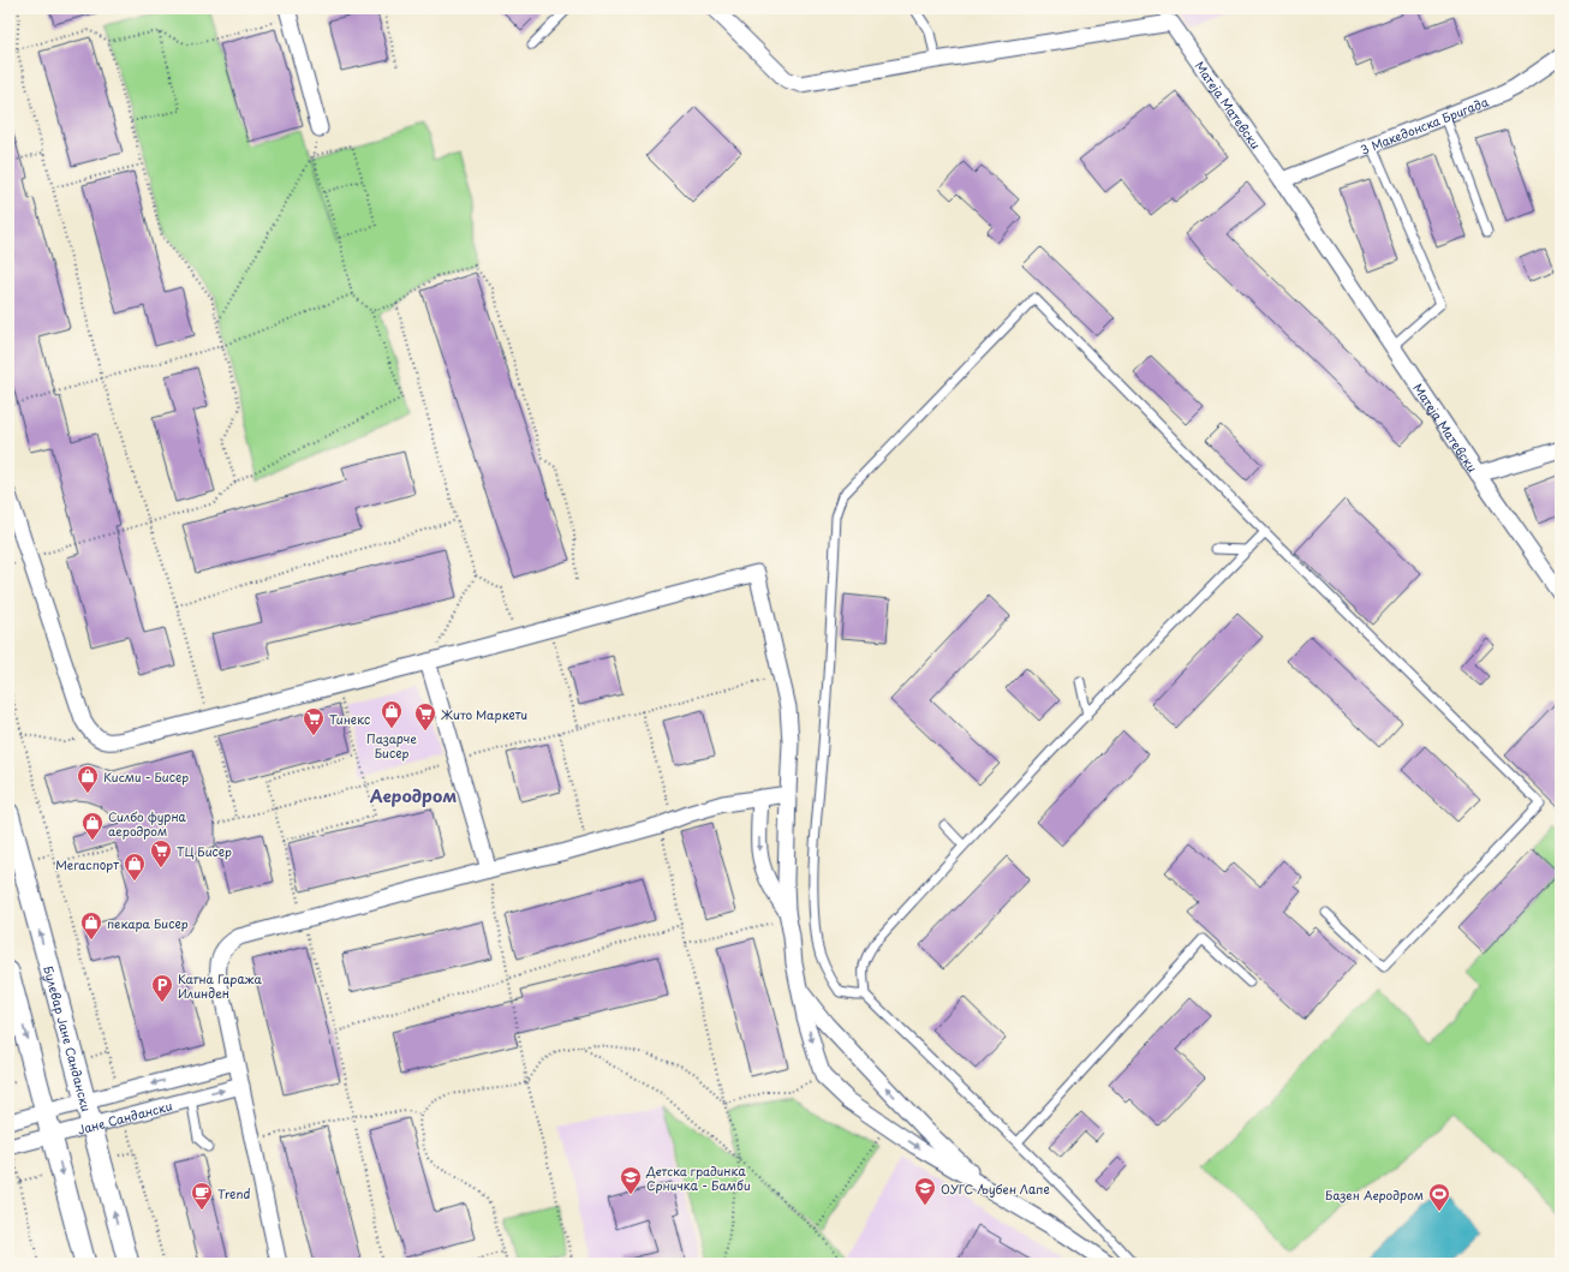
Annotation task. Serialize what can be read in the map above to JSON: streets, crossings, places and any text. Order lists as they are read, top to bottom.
{
  "streets": {
    "street": [
      "Матеја Матевски",
      "3 Македонска Бригада",
      "Булевар Јане Сандански",
      "Јане Сандански"
    ]
  },
  "crossings": [
    ["Матеја Матевски", "3 Македонска Бригада"],
    ["Булевар Јане Сандански", "Јане Сандански"]
  ],
  "districts": ["Аеродром"],
  "places": {
    "shop": [
      "Пазарче Бисер",
      "Кисми - Бисер",
      "Силбо фурна аеродром",
      "Мегаспорт",
      "пекара Бисер"
    ],
    "supermarket": ["Жито Маркети", "Тинекс", "ТЦ Бисер"],
    "parking": ["Катна Гаража Илинден"],
    "school or university": ["Детска градинка Срничка - Бамби", "ОУГС Љубен Лапе"],
    "cafe": ["Trend"],
    "sports": ["Базен Аеродром"]
  }
}
